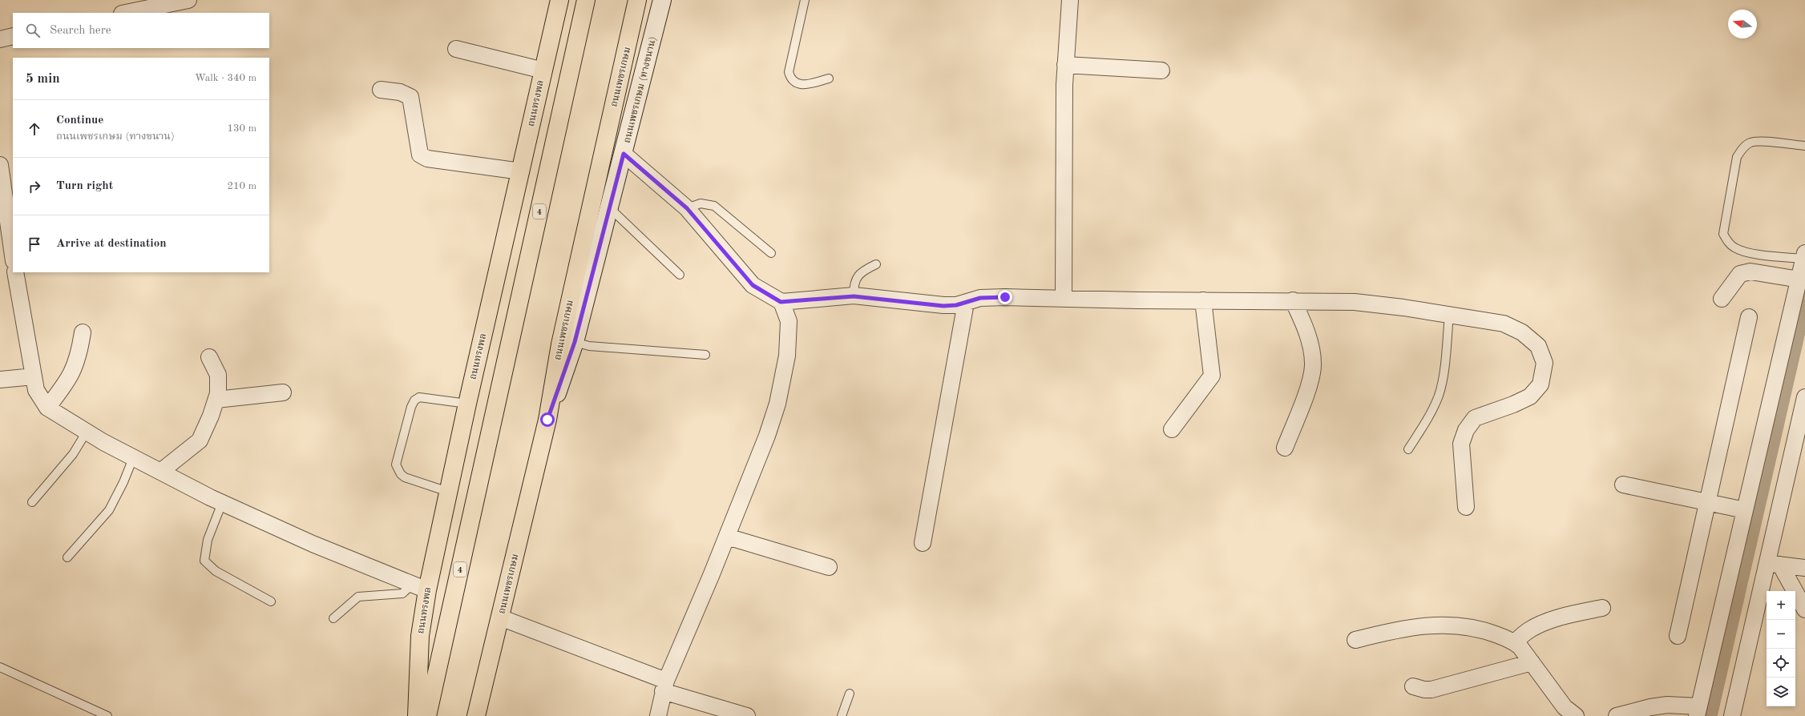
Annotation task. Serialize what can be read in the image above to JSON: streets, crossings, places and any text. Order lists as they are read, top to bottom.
{
  "streets": {
    "highway": ["ถนนเพชรเกษม", "ถนนทรงพล", "4"],
    "main road": ["ถนนเพชรเกษม (ทางขนาน)"]
  },
  "crossings": [
    ["ถนนเพชรเกษม", "ถนนเพชรเกษม (ทางขนาน)"]
  ],
  "north": "left",
  "page": {
    "search": "Search here",
    "heading": ["5 min", "Walk · 340 m"],
    "list": [
      ["Continue", "ถนนเพชรเกษม (ทางขนาน)", "130 m"],
      ["Turn right", "210 m"],
      "Arrive at destination"
    ],
    "map_buttons": ["+", "−"]
  }
}
